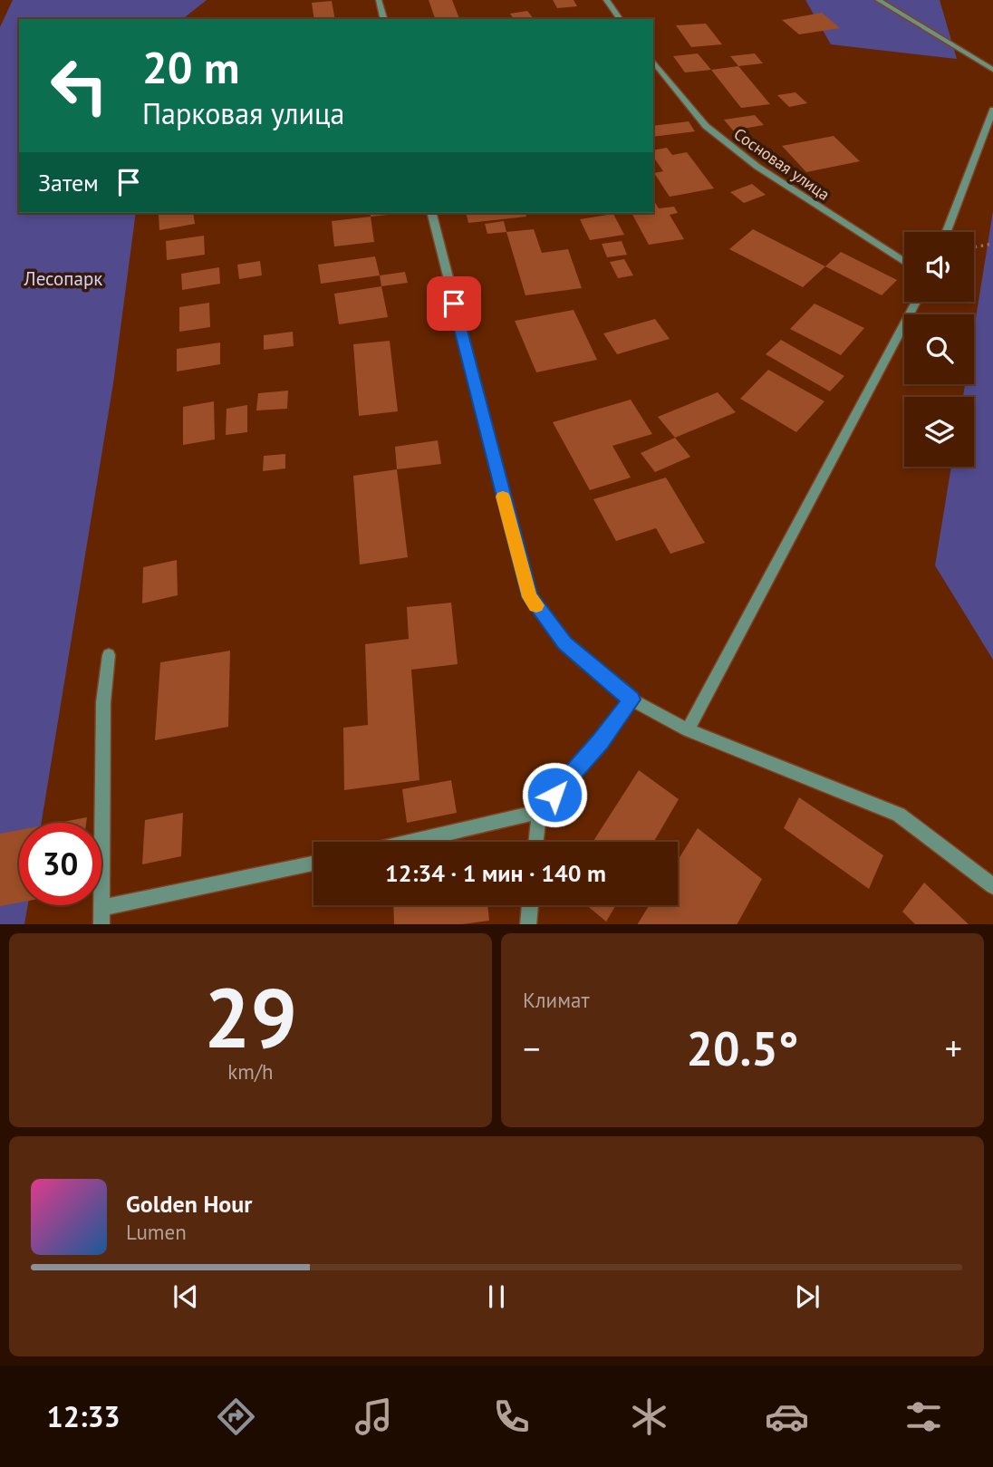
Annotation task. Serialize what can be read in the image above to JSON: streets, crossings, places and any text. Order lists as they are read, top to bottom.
{
  "streets": {
    "street": ["Сосновая улица"]
  },
  "parks": ["Лесопарк"],
  "page": {
    "turn": ["20 m", "Парковая улица"],
    "then": "Затем",
    "limit": "30",
    "trip": "12:34 · 1 мин · 140 m",
    "tile": [
      ["29", "km/h"],
      "Климат"
    ],
    "heat": ["−", "20.5°", "+"],
    "song": ["Golden Hour", "Lumen"],
    "tabs": "12:33"
  }
}
